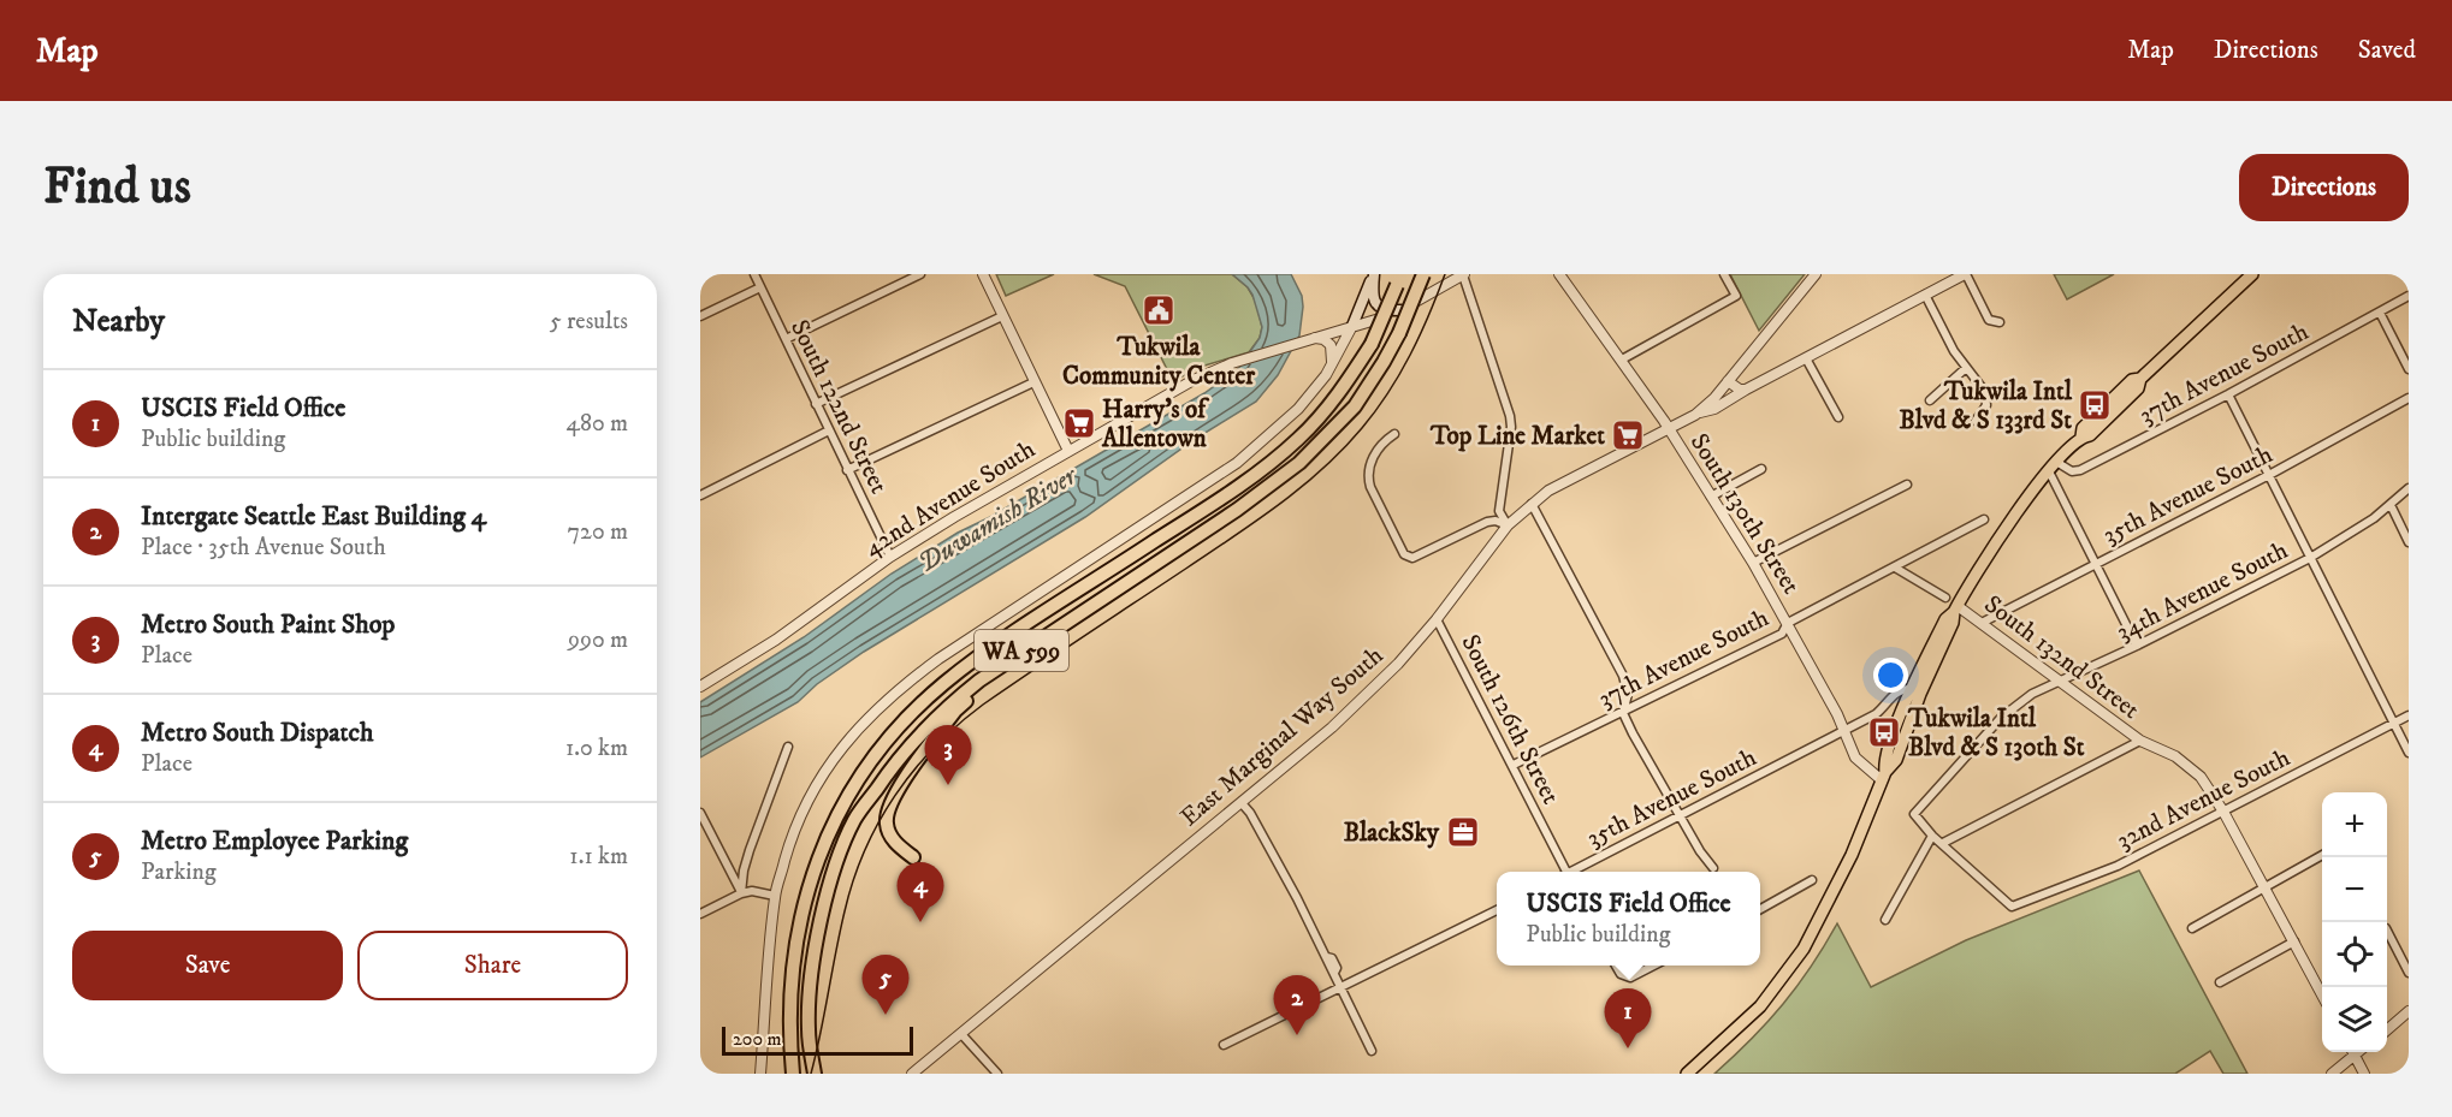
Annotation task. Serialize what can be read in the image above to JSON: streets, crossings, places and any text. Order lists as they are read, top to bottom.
{
  "streets": {
    "highway": ["WA 599"],
    "street": [
      "37th Avenue South",
      "South 122nd Street",
      "35th Avenue South",
      "42nd Avenue South",
      "South 130th Street",
      "34th Avenue South",
      "South 132nd Street",
      "South 126th Street",
      "East Marginal Way South",
      "32nd Avenue South"
    ]
  },
  "crossings": [
    ["37th Avenue South", "South 130th Street"],
    ["37th Avenue South", "South 132nd Street"],
    ["37th Avenue South", "South 126th Street"],
    ["South 122nd Street", "42nd Avenue South"],
    ["35th Avenue South", "South 130th Street"],
    ["35th Avenue South", "South 132nd Street"],
    ["South 130th Street", "East Marginal Way South"],
    ["34th Avenue South", "South 132nd Street"],
    ["South 132nd Street", "32nd Avenue South"],
    ["South 126th Street", "East Marginal Way South"]
  ],
  "water": ["Duwamish River"],
  "places": {
    "public building": ["Tukwila Community Center"],
    "bus stop": ["Tukwila Intl Blvd & S 133rd St", "Tukwila Intl Blvd & S 130th St"],
    "supermarket": ["Harry's of Allentown", "Top Line Market"],
    "office": ["BlackSky"]
  },
  "scale_bar": "200 m",
  "page": {
    "header": "Map",
    "nav": ["Map", "Directions", "Saved"],
    "buttons": [
      "Directions",
      ["Save", "Share"]
    ],
    "title": "Find us",
    "heading": ["Nearby", "5 results"],
    "list": [
      {
        "mark": "1",
        "name": "USCIS Field Office",
        "note": "Public building",
        "value": "480 m"
      },
      {
        "mark": "2",
        "name": "Intergate Seattle East Building 4",
        "note": "Place · 35th Avenue South",
        "value": "720 m"
      },
      {
        "mark": "3",
        "name": "Metro South Paint Shop",
        "note": "Place",
        "value": "990 m"
      },
      {
        "mark": "4",
        "name": "Metro South Dispatch",
        "note": "Place",
        "value": "1.0 km"
      },
      {
        "mark": "5",
        "name": "Metro Employee Parking",
        "note": "Parking",
        "value": "1.1 km"
      }
    ],
    "pins": [
      "3",
      "4",
      "5",
      "2",
      "1"
    ],
    "map_buttons": ["+", "−"],
    "popup": ["USCIS Field Office", "Public building"],
    "scale": "200 m"
  }
}
